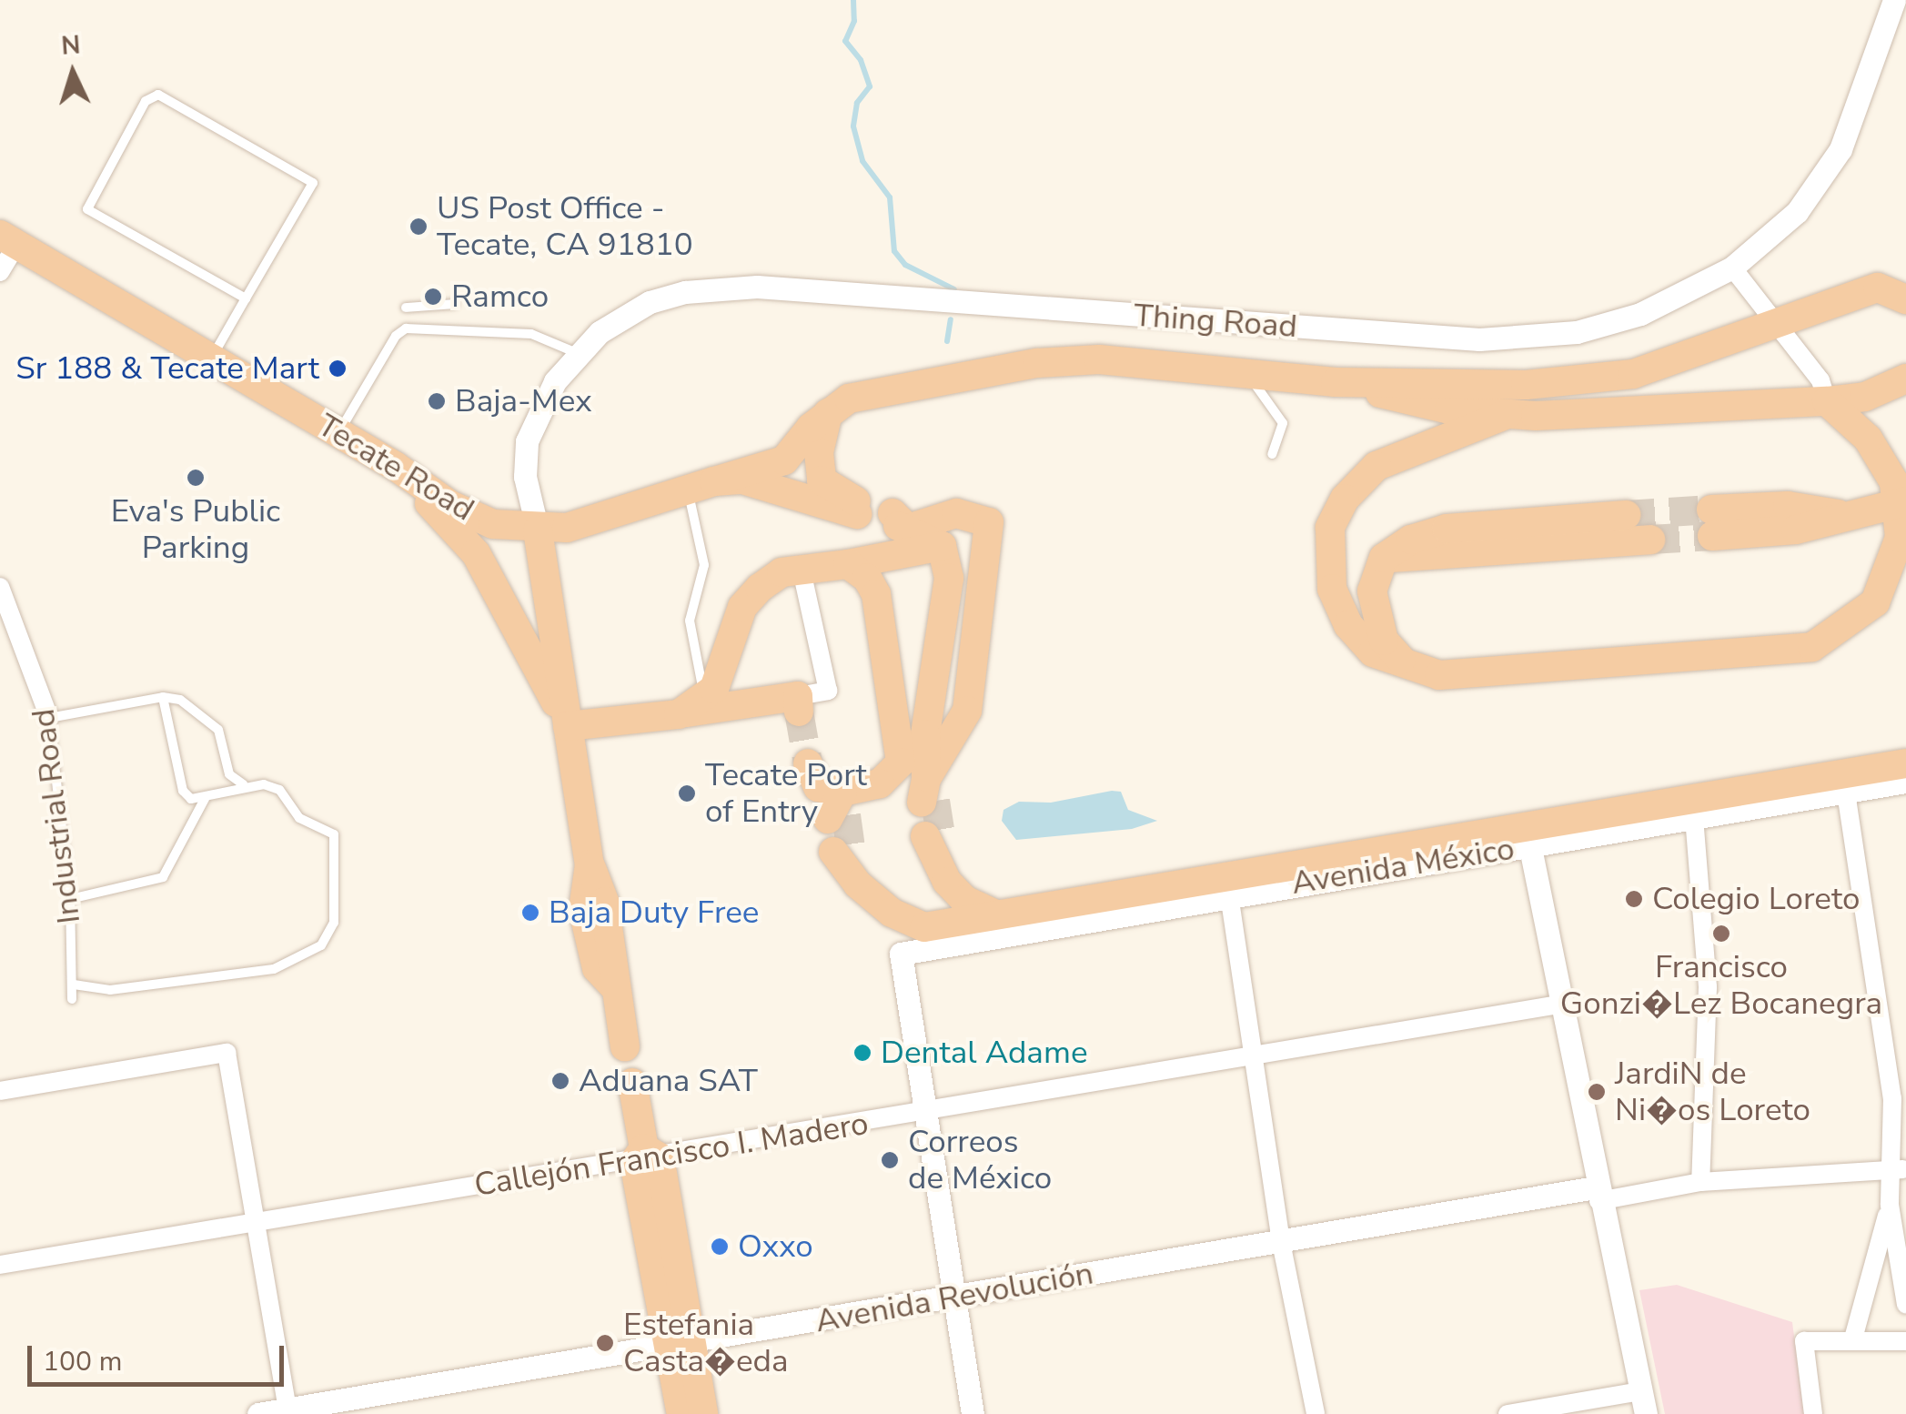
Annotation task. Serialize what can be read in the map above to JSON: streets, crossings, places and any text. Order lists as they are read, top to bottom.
{
  "streets": {
    "highway": ["Tecate Road"],
    "street": [
      "Thing Road",
      "Industrial Road",
      "Avenida México",
      "Callejón Francisco I. Madero",
      "Avenida Revolución"
    ]
  },
  "crossings": [
    ["Thing Road", "Tecate Road"],
    ["Avenida México", "Callejón Francisco I. Madero"]
  ],
  "places": [
    "US Post Office - Tecate, CA 91810",
    "Ramco",
    "Sr 188 & Tecate Mart",
    "Baja-Mex",
    "Eva's Public Parking",
    "Tecate Port of Entry",
    "Colegio Loreto",
    "Baja Duty Free",
    "Francisco Gonzi�Lez Bocanegra",
    "Dental Adame",
    "Aduana SAT",
    "JardiN de Ni�os Loreto",
    "Correos de México",
    "Oxxo",
    "Estefania Casta�eda"
  ],
  "scale_bar": "100 m",
  "north": "top"
}
